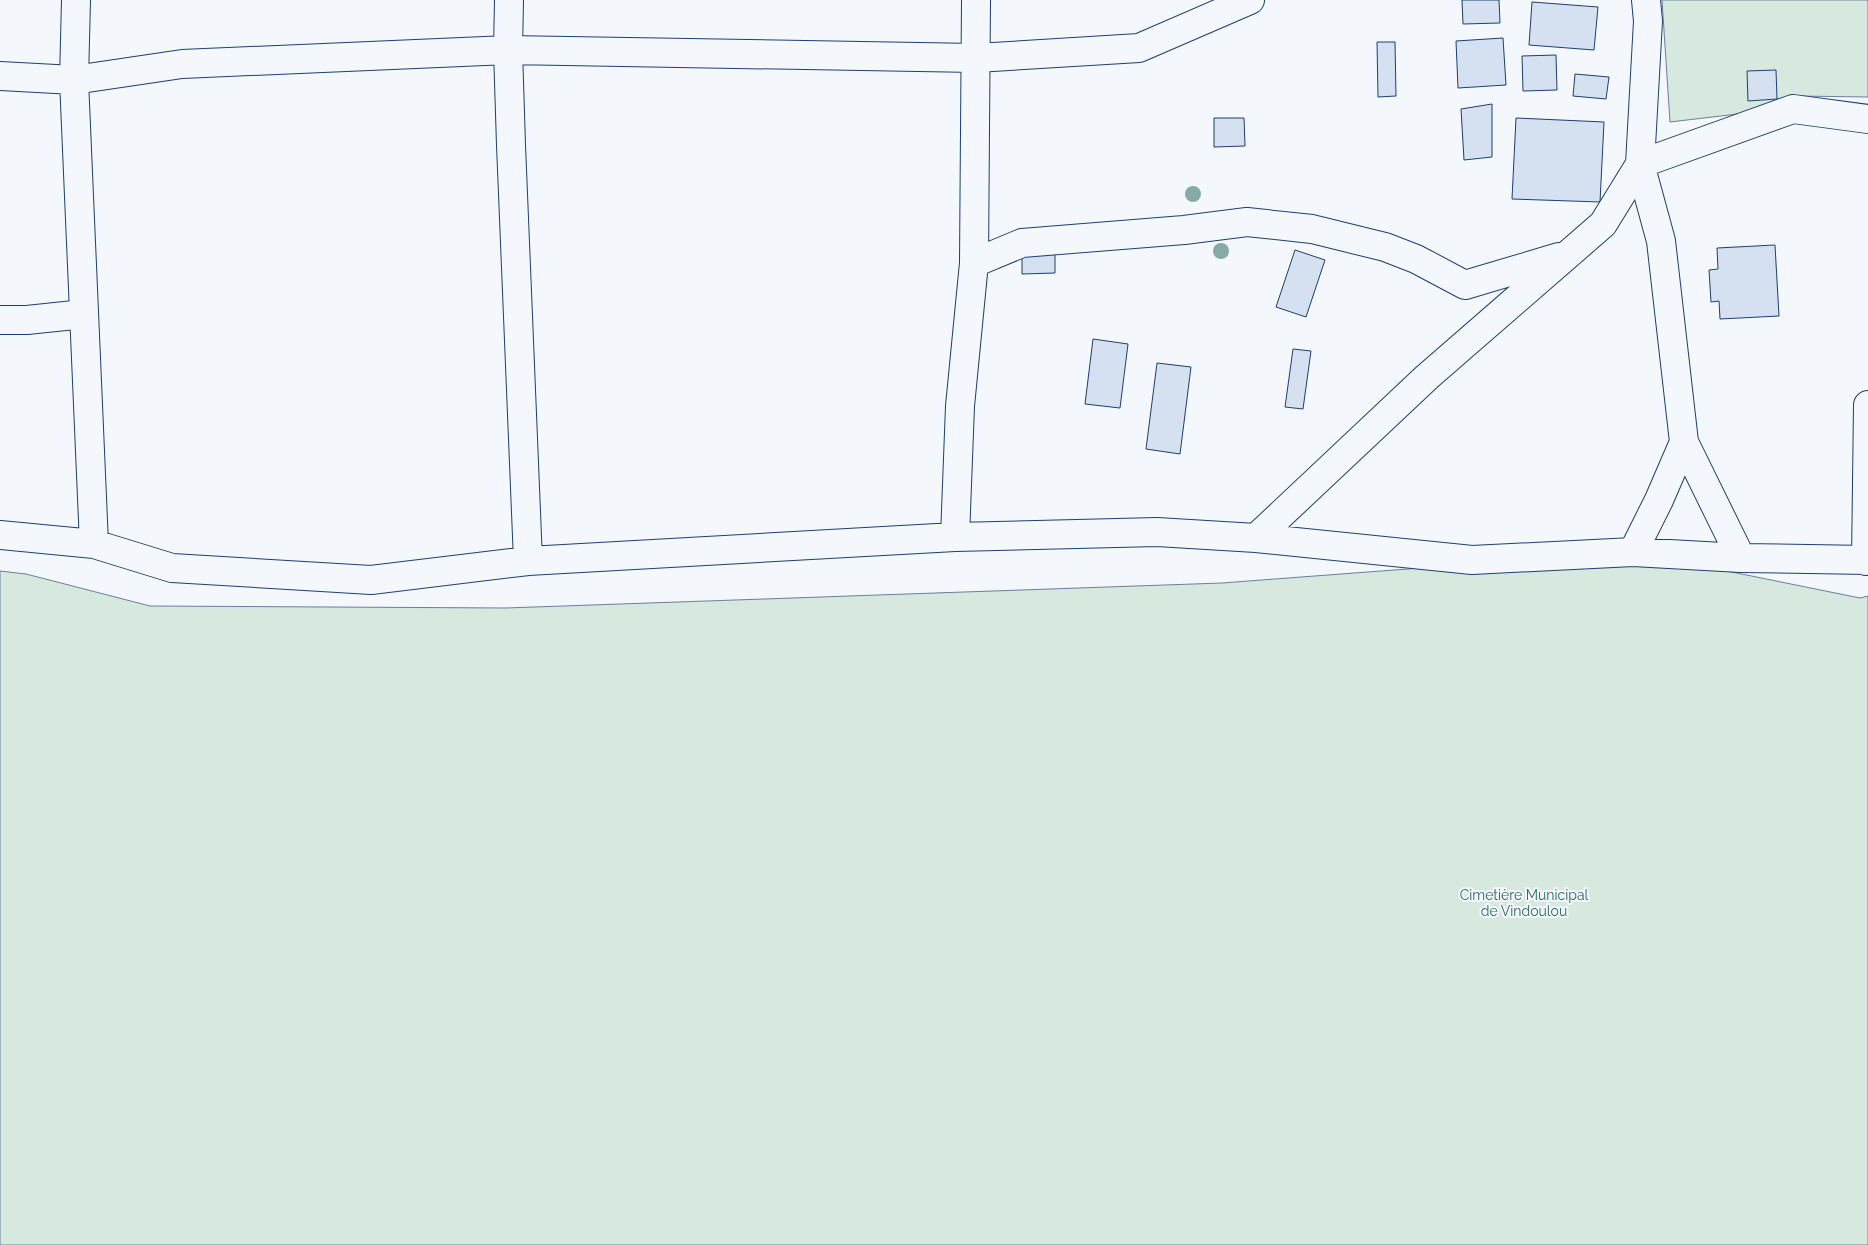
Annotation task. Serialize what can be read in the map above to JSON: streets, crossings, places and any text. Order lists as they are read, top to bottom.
{
  "parks": ["Cimetière Municipal de Vindoulou"]
}
